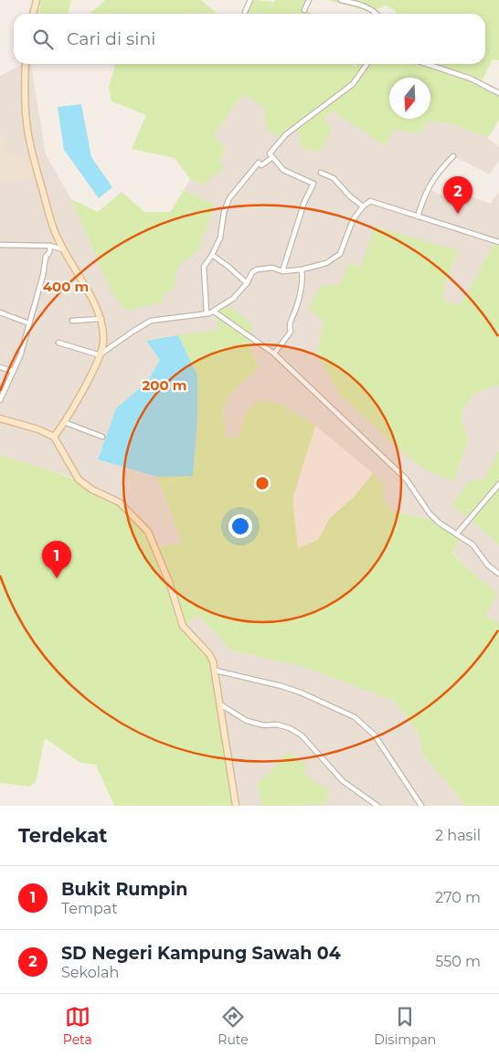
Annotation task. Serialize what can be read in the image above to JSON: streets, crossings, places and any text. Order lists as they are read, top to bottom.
{
  "north": "bottom",
  "page": {
    "search": "Cari di sini",
    "pins": ["2", "1"],
    "heading": ["Terdekat", "2 hasil"],
    "list": [
      {
        "mark": "1",
        "name": "Bukit Rumpin",
        "note": "Tempat",
        "value": "270 m"
      },
      {
        "mark": "2",
        "name": "SD Negeri Kampung Sawah 04",
        "note": "Sekolah",
        "value": "550 m"
      }
    ],
    "nav": ["Peta", "Rute", "Disimpan"]
  },
  "rings": ["400 m", "200 m"]
}
